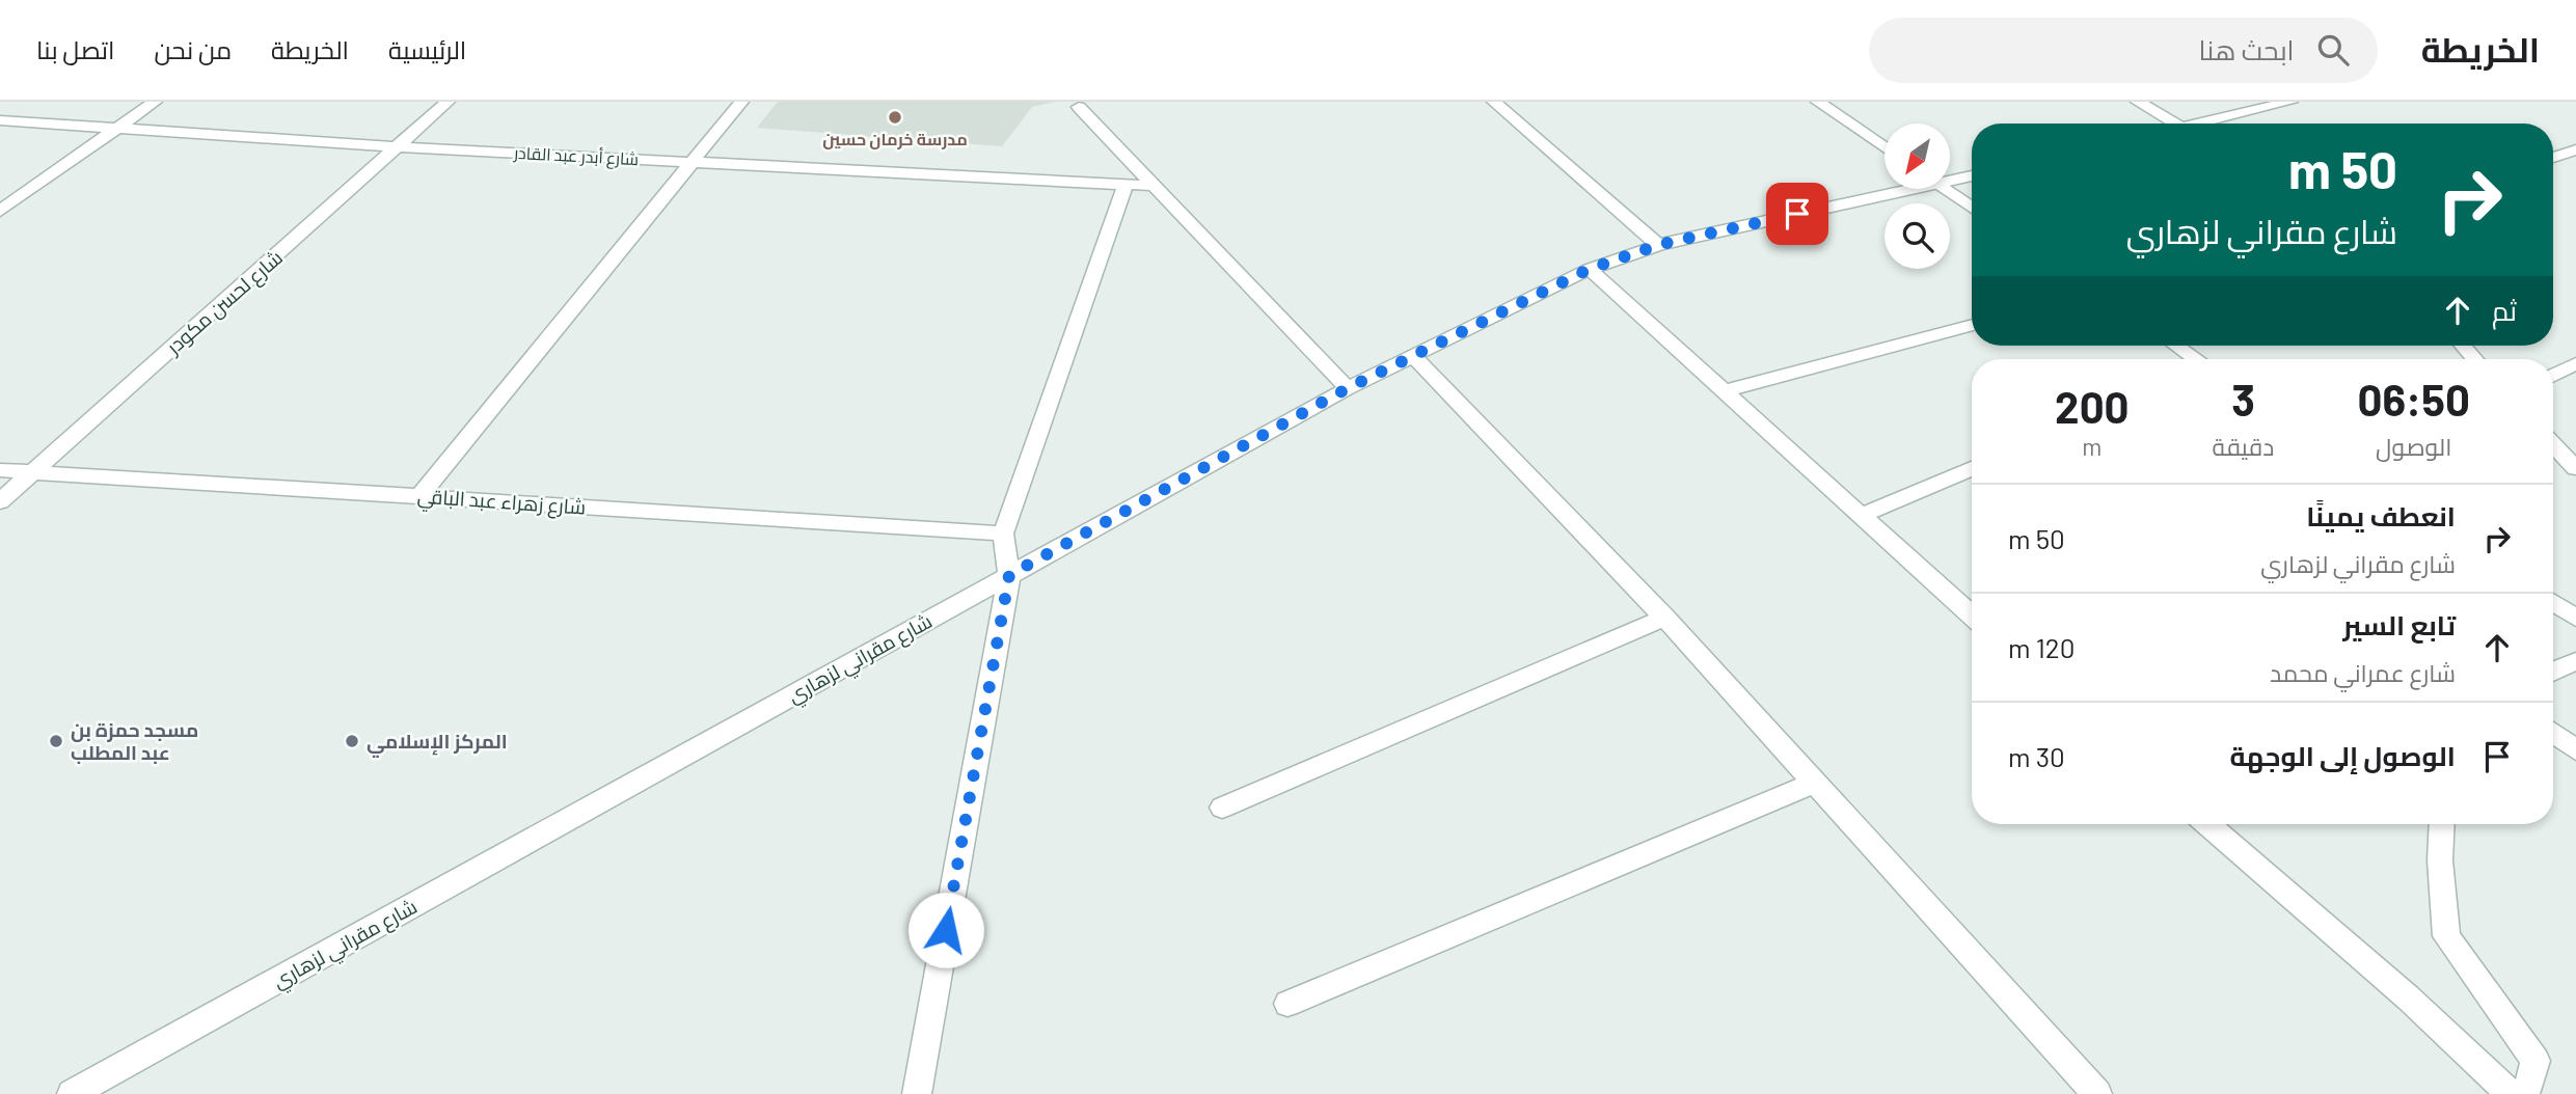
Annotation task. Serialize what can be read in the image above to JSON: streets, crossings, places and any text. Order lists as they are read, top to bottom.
{
  "streets": {
    "street": [
      "شارع أبدر عبد القادر",
      "شارع لحسن مكودر",
      "شارع زهراء عبد الباقي",
      "شارع مقراني لزهاري"
    ]
  },
  "crossings": [
    ["شارع أبدر عبد القادر", "شارع لحسن مكودر"],
    ["شارع لحسن مكودر", "شارع زهراء عبد الباقي"]
  ],
  "places": ["مدرسة خرمان حسين", "مسجد حمزة بن عبد المطلب", "المركز الإسلامي"],
  "north": "bottom left",
  "page": {
    "header": "الخريطة",
    "search": "ابحث هنا",
    "nav": [
      "الرئيسية",
      "الخريطة",
      "من نحن",
      "اتصل بنا"
    ],
    "turn": ["50 m", "شارع مقراني لزهاري"],
    "then": "ثم",
    "eta": [
      "06:50",
      "الوصول",
      "3",
      "دقيقة",
      "200",
      "m"
    ],
    "list": [
      {
        "name": "انعطف يمينًا",
        "note": "شارع مقراني لزهاري",
        "value": "50 m"
      },
      {
        "name": "تابع السير",
        "note": "شارع عمراني محمد",
        "value": "120 m"
      },
      {
        "name": "الوصول إلى الوجهة",
        "value": "30 m"
      }
    ]
  }
}
